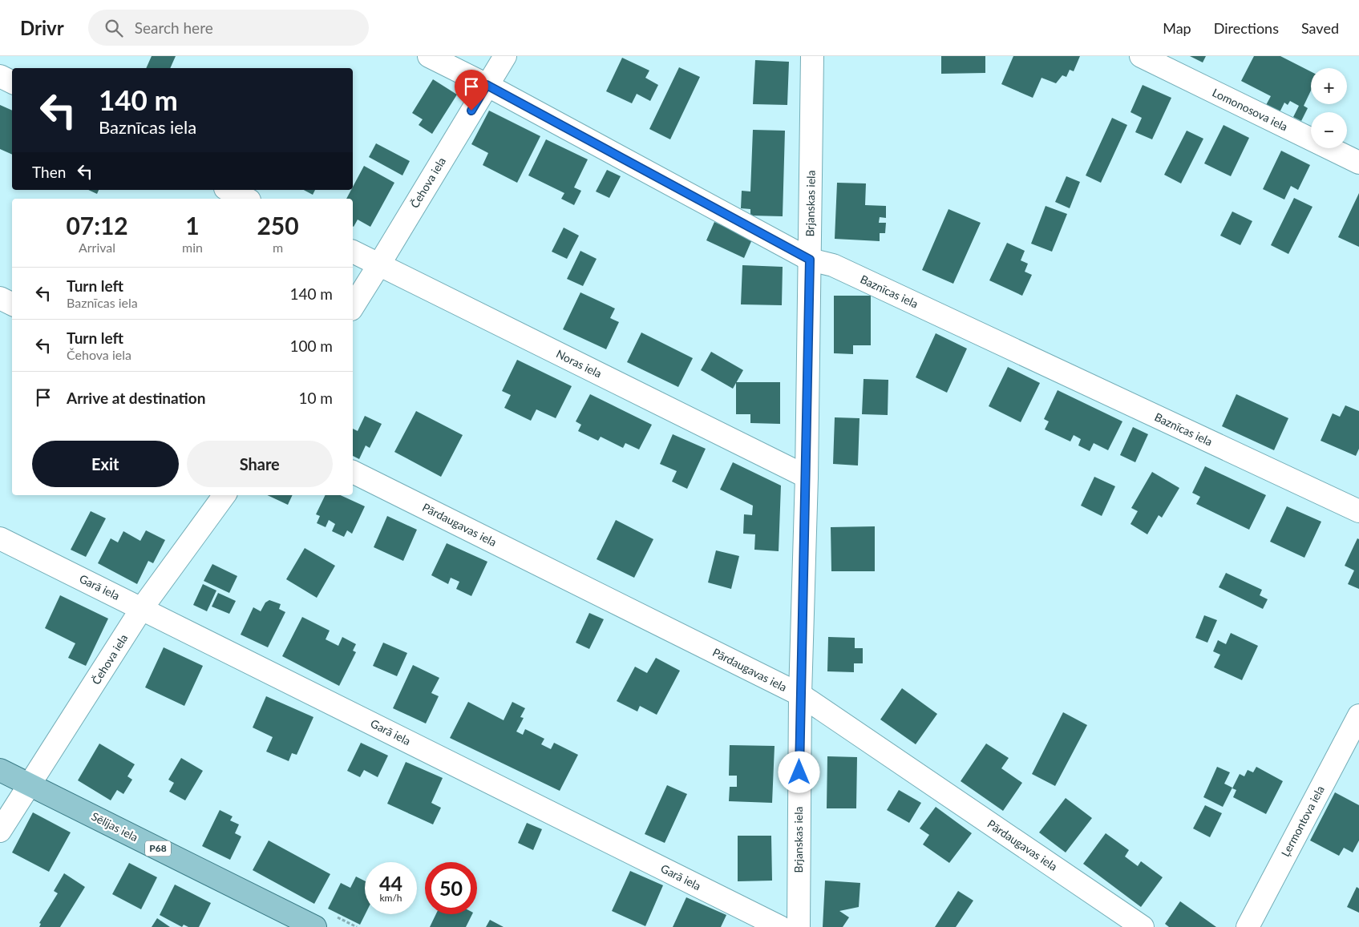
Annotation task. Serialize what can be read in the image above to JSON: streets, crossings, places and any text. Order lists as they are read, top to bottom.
{
  "streets": {
    "main road": ["Sēlijas iela", "P68"],
    "street": [
      "Lomonosova iela",
      "Čehova iela",
      "Brjanskas iela",
      "Baznīcas iela",
      "Noras iela",
      "Pārdaugavas iela",
      "Garā iela",
      "Ļermontova iela"
    ]
  },
  "crossings": [
    ["Čehova iela", "Baznīcas iela"],
    ["Čehova iela", "Noras iela"],
    ["Čehova iela", "Garā iela"],
    ["Čehova iela", "Sēlijas iela"],
    ["Brjanskas iela", "Baznīcas iela"],
    ["Brjanskas iela", "Noras iela"],
    ["Brjanskas iela", "Pārdaugavas iela"]
  ],
  "page": {
    "header": "Drivr",
    "search": "Search here",
    "nav": ["Map", "Directions", "Saved"],
    "map_buttons": ["+", "−"],
    "turn": ["140 m", "Baznīcas iela"],
    "then": "Then",
    "eta": [
      "07:12",
      "Arrival",
      "1",
      "min",
      "250",
      "m"
    ],
    "list": [
      {
        "name": "Turn left",
        "note": "Baznīcas iela",
        "value": "140 m"
      },
      {
        "name": "Turn left",
        "note": "Čehova iela",
        "value": "100 m"
      },
      {
        "name": "Arrive at destination",
        "value": "10 m"
      }
    ],
    "buttons": ["Exit", "Share"],
    "speed": "44 km/h",
    "limit": "50"
  }
}
